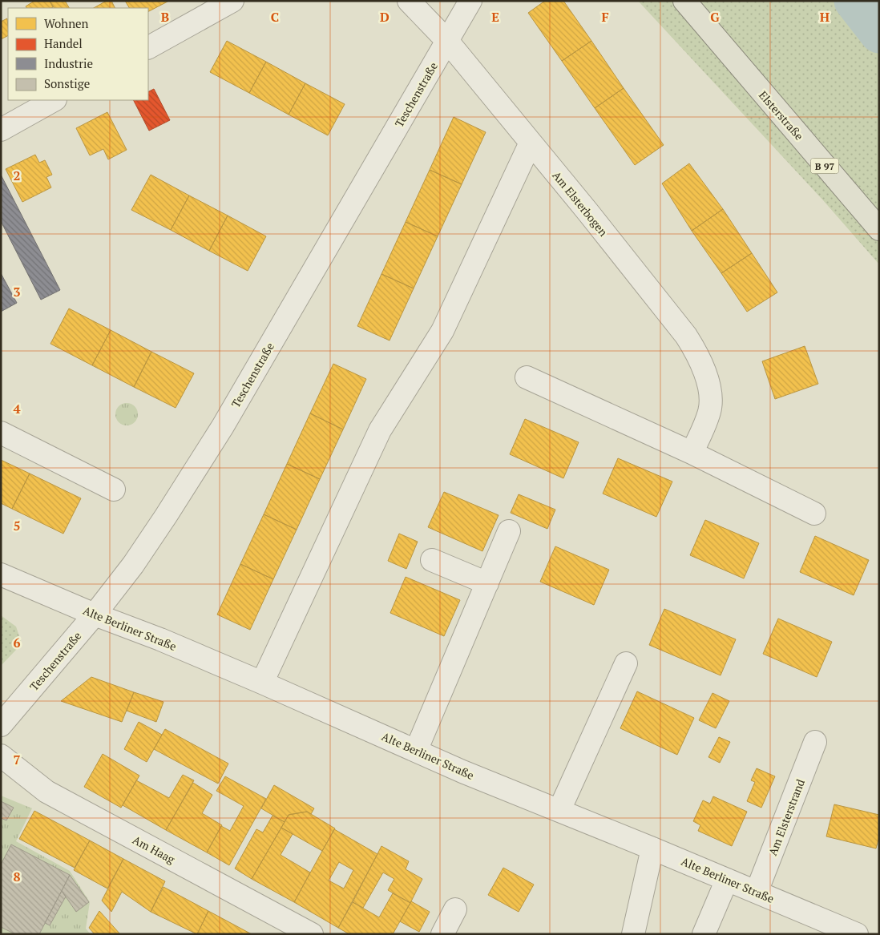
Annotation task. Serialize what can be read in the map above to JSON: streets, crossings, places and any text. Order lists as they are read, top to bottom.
{
  "streets": {
    "main road": ["Elsterstraße", "B 97"],
    "street": [
      "Teschenstraße",
      "Am Elsterbogen",
      "Alte Berliner Straße",
      "Am Elsterstrand",
      "Am Haag"
    ]
  },
  "crossings": [
    ["Teschenstraße", "Am Elsterbogen"],
    ["Teschenstraße", "Alte Berliner Straße"],
    ["Alte Berliner Straße", "Am Elsterstrand"]
  ],
  "legend": [
    "Wohnen",
    "Handel",
    "Industrie",
    "Sonstige"
  ],
  "grid": {
    "columns": [
      "B",
      "C",
      "D",
      "E",
      "F",
      "G",
      "H"
    ],
    "rows": [
      "2",
      "3",
      "4",
      "5",
      "6",
      "7",
      "8"
    ]
  }
}
